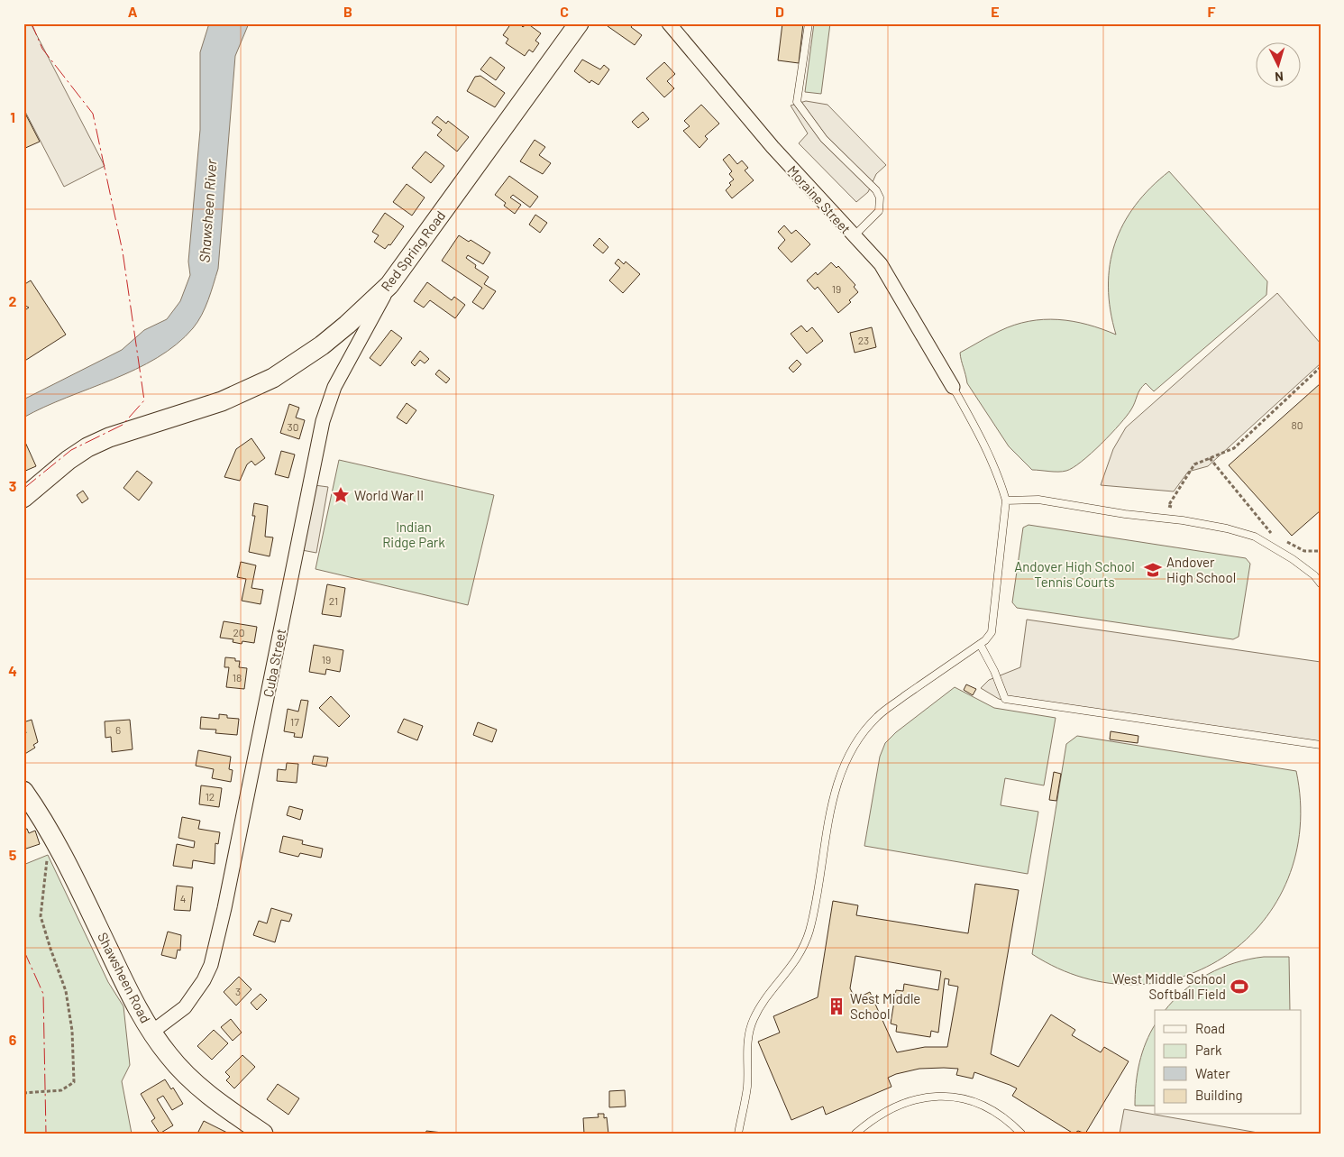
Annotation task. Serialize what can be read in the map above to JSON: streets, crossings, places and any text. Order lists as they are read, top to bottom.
{
  "streets": {
    "main road": ["Red Spring Road", "Shawsheen Road"],
    "street": ["Moraine Street", "Cuba Street"]
  },
  "crossings": [
    ["Red Spring Road", "Cuba Street"],
    ["Cuba Street", "Shawsheen Road"]
  ],
  "water": ["Shawsheen River"],
  "parks": ["Indian Ridge Park", "Andover High School Tennis Courts"],
  "places": {
    "place": ["World War II"],
    "school or university": ["Andover High School"],
    "sports": ["West Middle School Softball Field"],
    "building": ["West Middle School"]
  },
  "house_numbers": [
    "19",
    "23",
    "80",
    "30",
    "21",
    "20",
    "19",
    "18",
    "17",
    "6",
    "12",
    "4",
    "3"
  ],
  "legend": [
    "Road",
    "Park",
    "Water",
    "Building"
  ],
  "north": "bottom",
  "grid": {
    "columns": [
      "A",
      "B",
      "C",
      "D",
      "E",
      "F"
    ],
    "rows": [
      "1",
      "2",
      "3",
      "4",
      "5",
      "6"
    ]
  }
}
